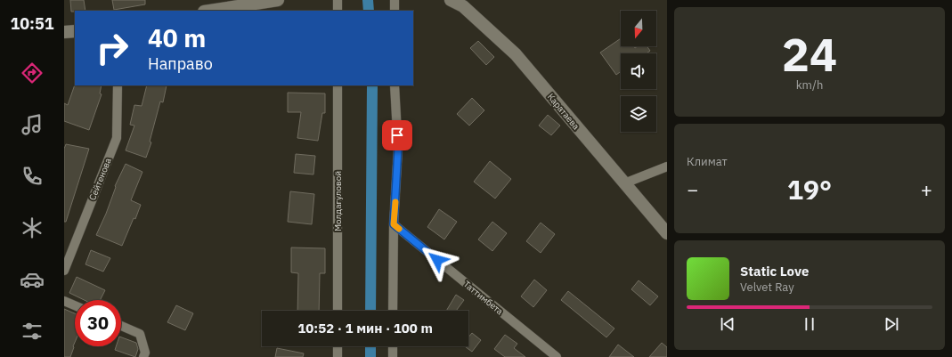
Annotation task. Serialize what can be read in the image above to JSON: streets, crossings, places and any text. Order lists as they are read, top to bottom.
{
  "streets": {
    "street": [
      "Каратаева",
      "Сейтенова",
      "Молдагуловой",
      "Таттимбета"
    ]
  },
  "north": "bottom",
  "page": {
    "tabs": "10:51",
    "tile": [
      ["24", "km/h"],
      "Климат"
    ],
    "turn": ["40 m", "Направо"],
    "heat": ["−", "19°", "+"],
    "song": ["Static Love", "Velvet Ray"],
    "limit": "30",
    "trip": "10:52 · 1 мин · 100 m"
  }
}
